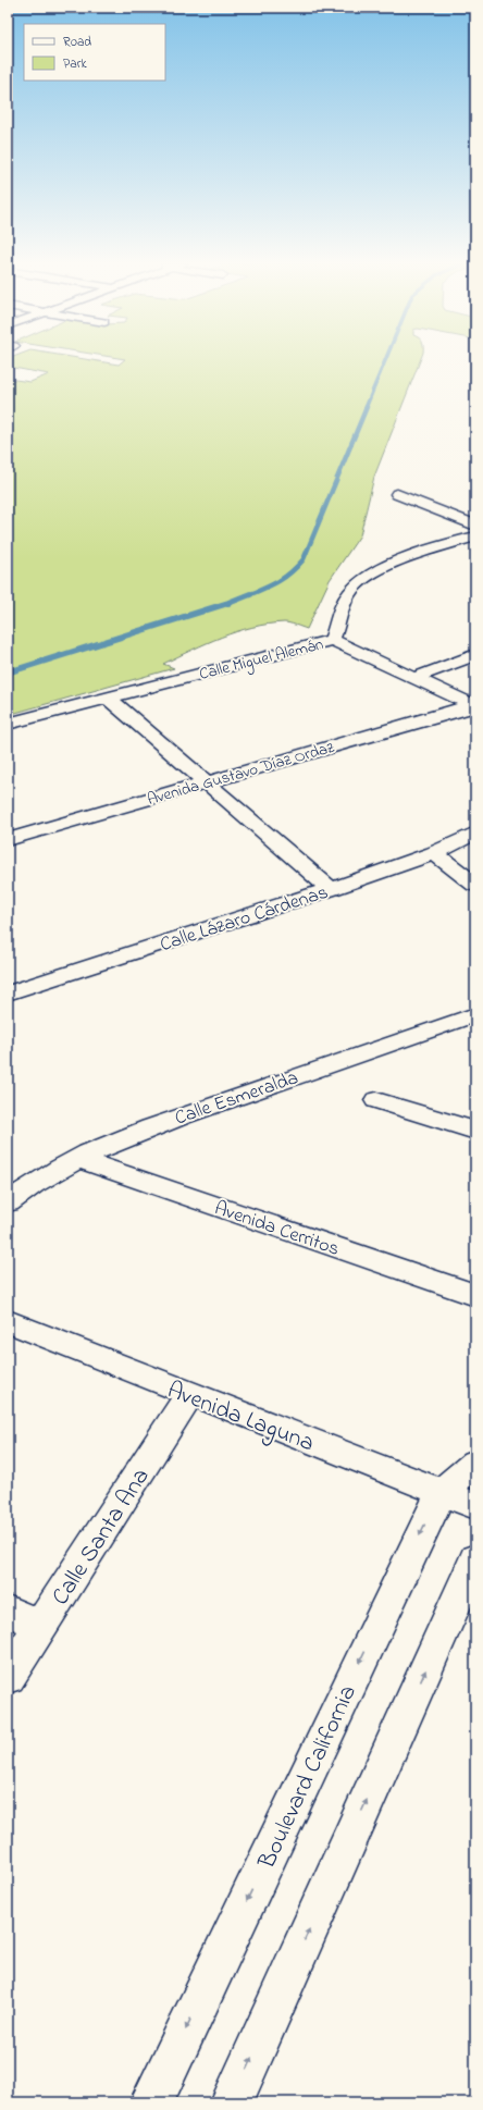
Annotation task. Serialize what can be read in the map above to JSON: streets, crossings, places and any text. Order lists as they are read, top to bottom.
{
  "streets": {
    "street": [
      "Calle Miguel Alemán",
      "Avenida Gustavo Díaz Ordaz",
      "Calle Lázaro Cárdenas",
      "Calle Esmeralda",
      "Avenida Cerritos",
      "Avenida Laguna",
      "Calle Santa Ana",
      "Boulevard California"
    ]
  },
  "crossings": [
    ["Calle Esmeralda", "Avenida Cerritos"],
    ["Avenida Laguna", "Calle Santa Ana"],
    ["Avenida Laguna", "Boulevard California"]
  ],
  "legend": ["Road", "Park"]
}
